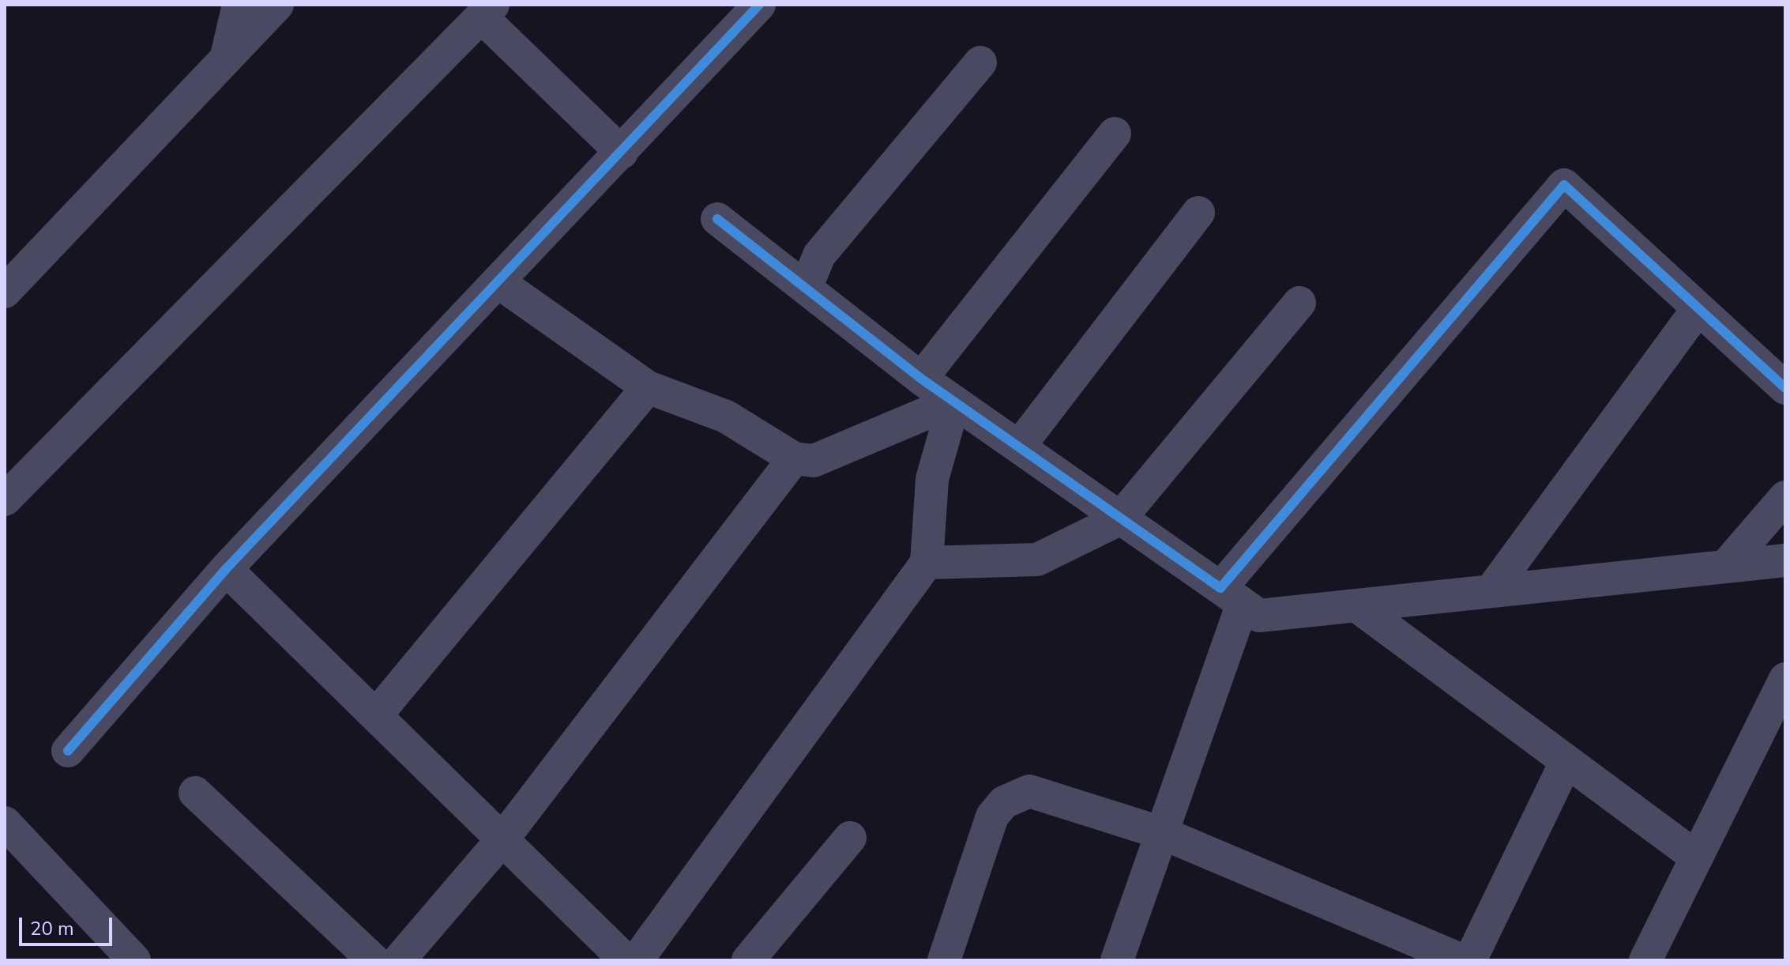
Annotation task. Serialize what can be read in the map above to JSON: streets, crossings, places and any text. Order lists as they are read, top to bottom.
{
  "scale_bar": "20 m"
}
